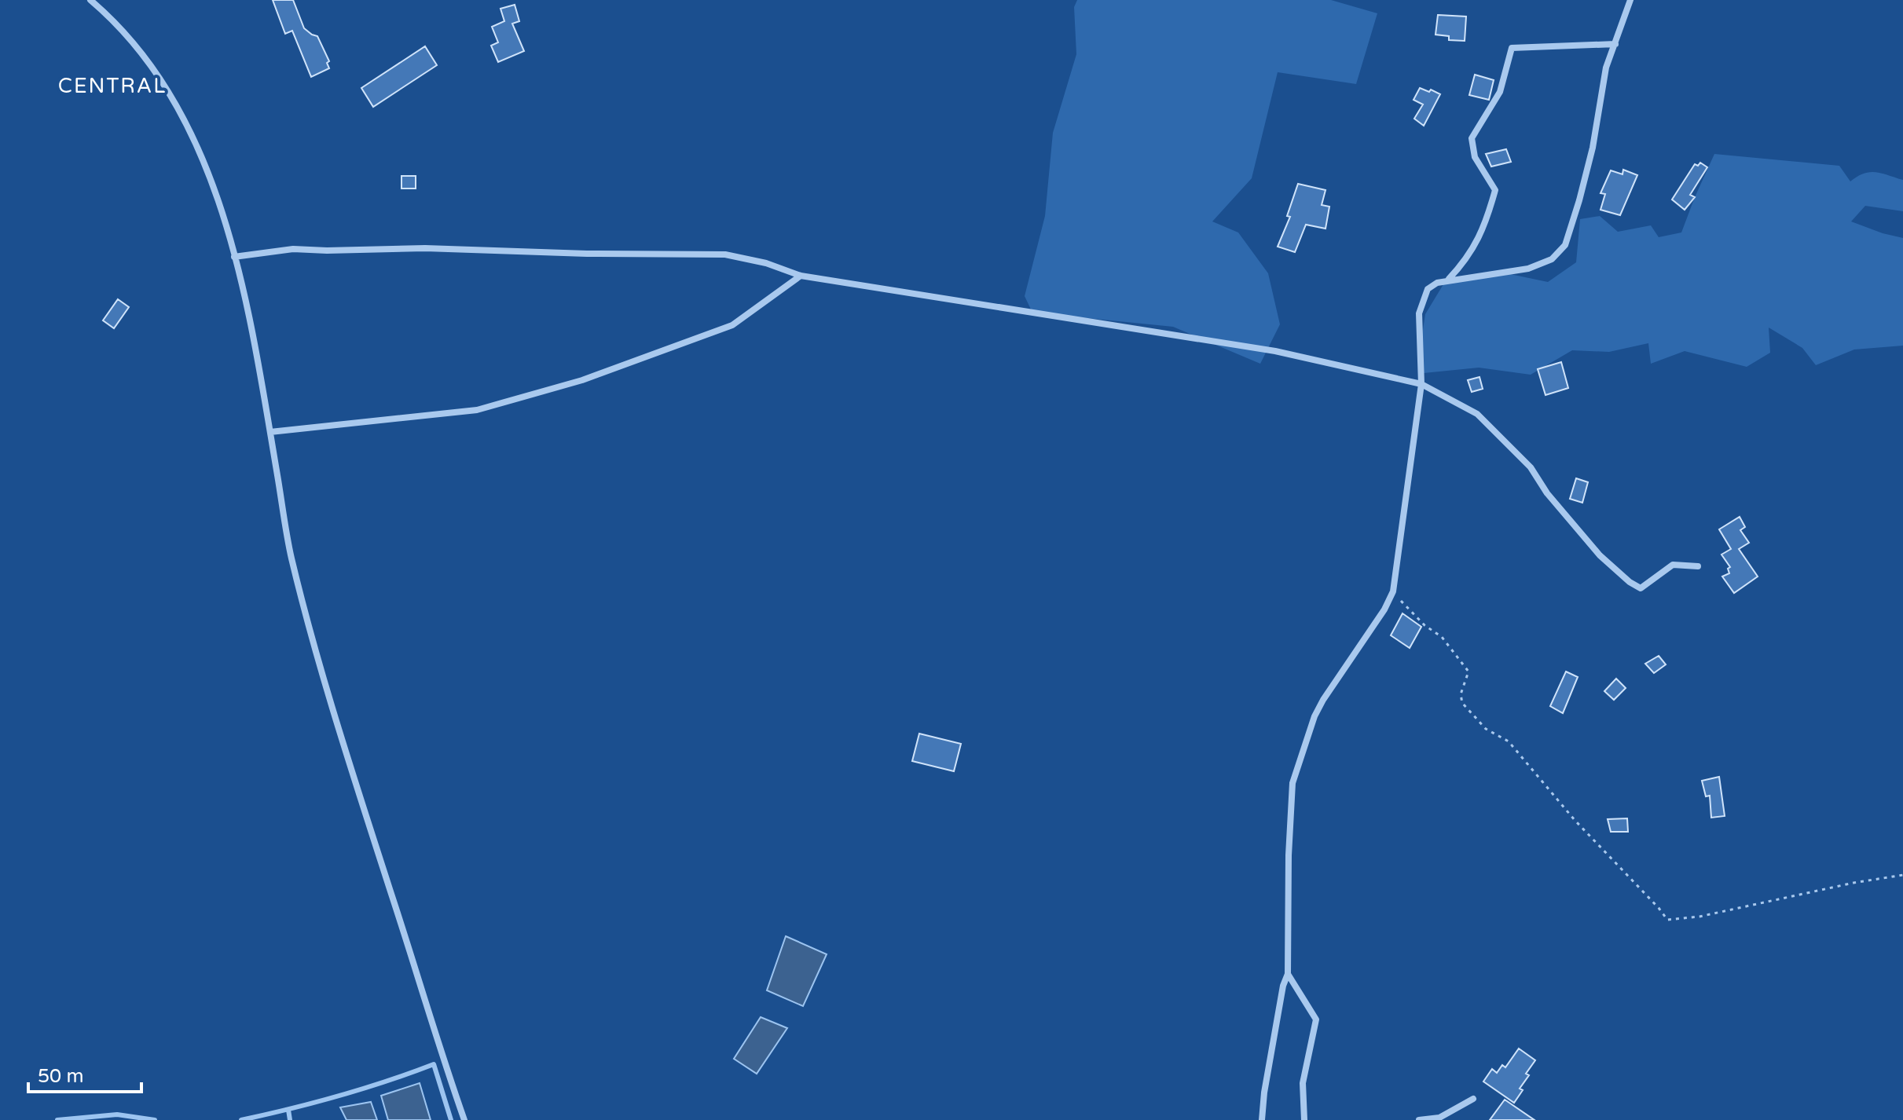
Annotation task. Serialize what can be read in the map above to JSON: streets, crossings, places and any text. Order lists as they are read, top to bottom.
{
  "districts": ["CENTRAL"],
  "scale_bar": "50 m"
}
